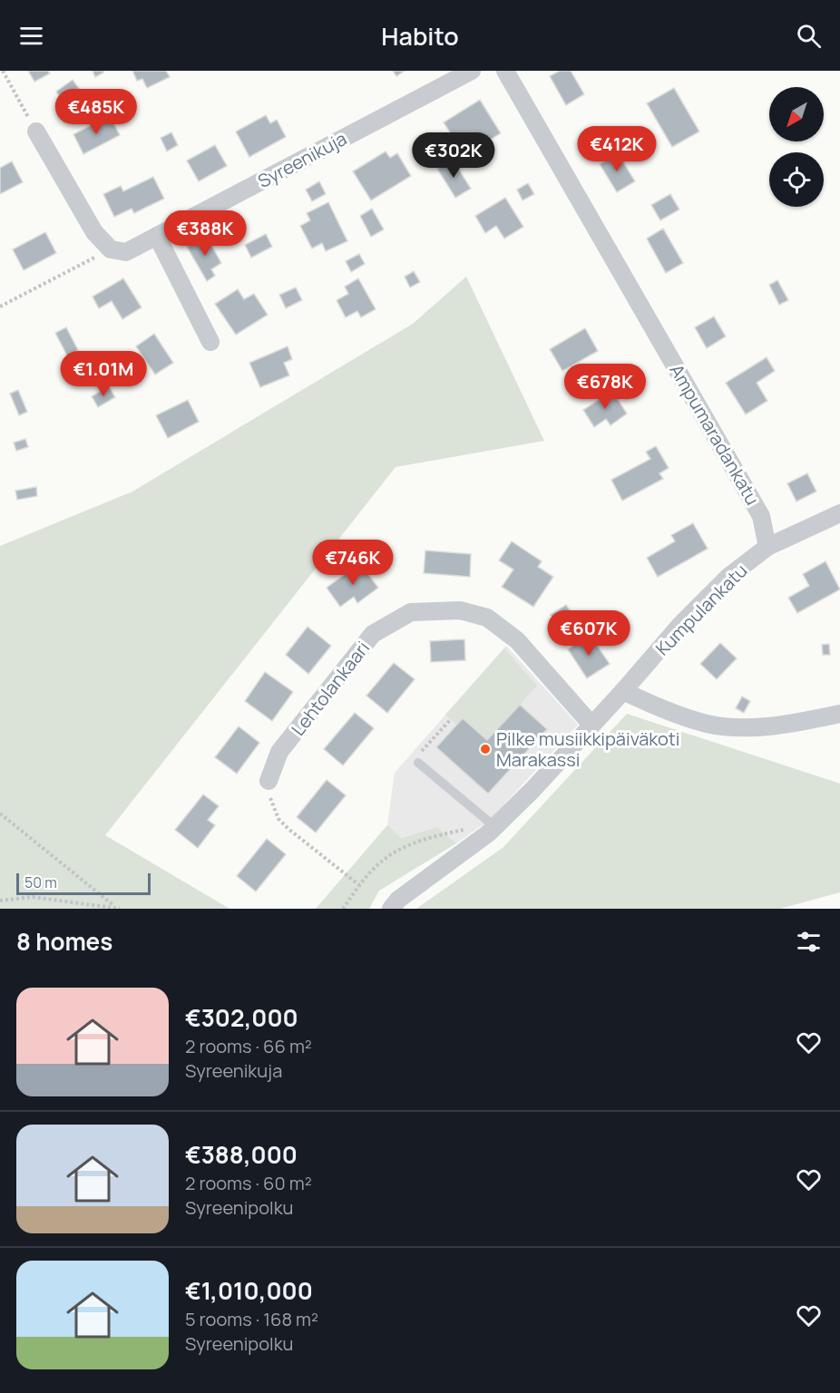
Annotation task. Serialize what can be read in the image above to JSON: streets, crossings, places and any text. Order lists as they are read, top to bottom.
{
  "streets": {
    "street": [
      "Syreenikuja",
      "Ampumaradankatu",
      "Kumpulankatu",
      "Lehtolankaari"
    ]
  },
  "crossings": [
    ["Ampumaradankatu", "Kumpulankatu"],
    ["Kumpulankatu", "Lehtolankaari"]
  ],
  "places": ["Pilke musiikkipäiväkoti Marakassi"],
  "scale_bar": "50 m",
  "north": "bottom left",
  "page": {
    "header": "Habito",
    "price": [
      "€485K",
      "€412K",
      "€302K",
      "€388K",
      "€1.01M",
      "€678K",
      "€746K",
      "€607K"
    ],
    "scale": "50 m",
    "heading": "8 homes",
    "list": [
      {
        "name": "€302,000",
        "note": "2 rooms · 66 m² · Syreenikuja"
      },
      {
        "name": "€388,000",
        "note": "2 rooms · 60 m² · Syreenipolku"
      },
      {
        "name": "€1,010,000",
        "note": "5 rooms · 168 m² · Syreenipolku"
      }
    ]
  }
}
